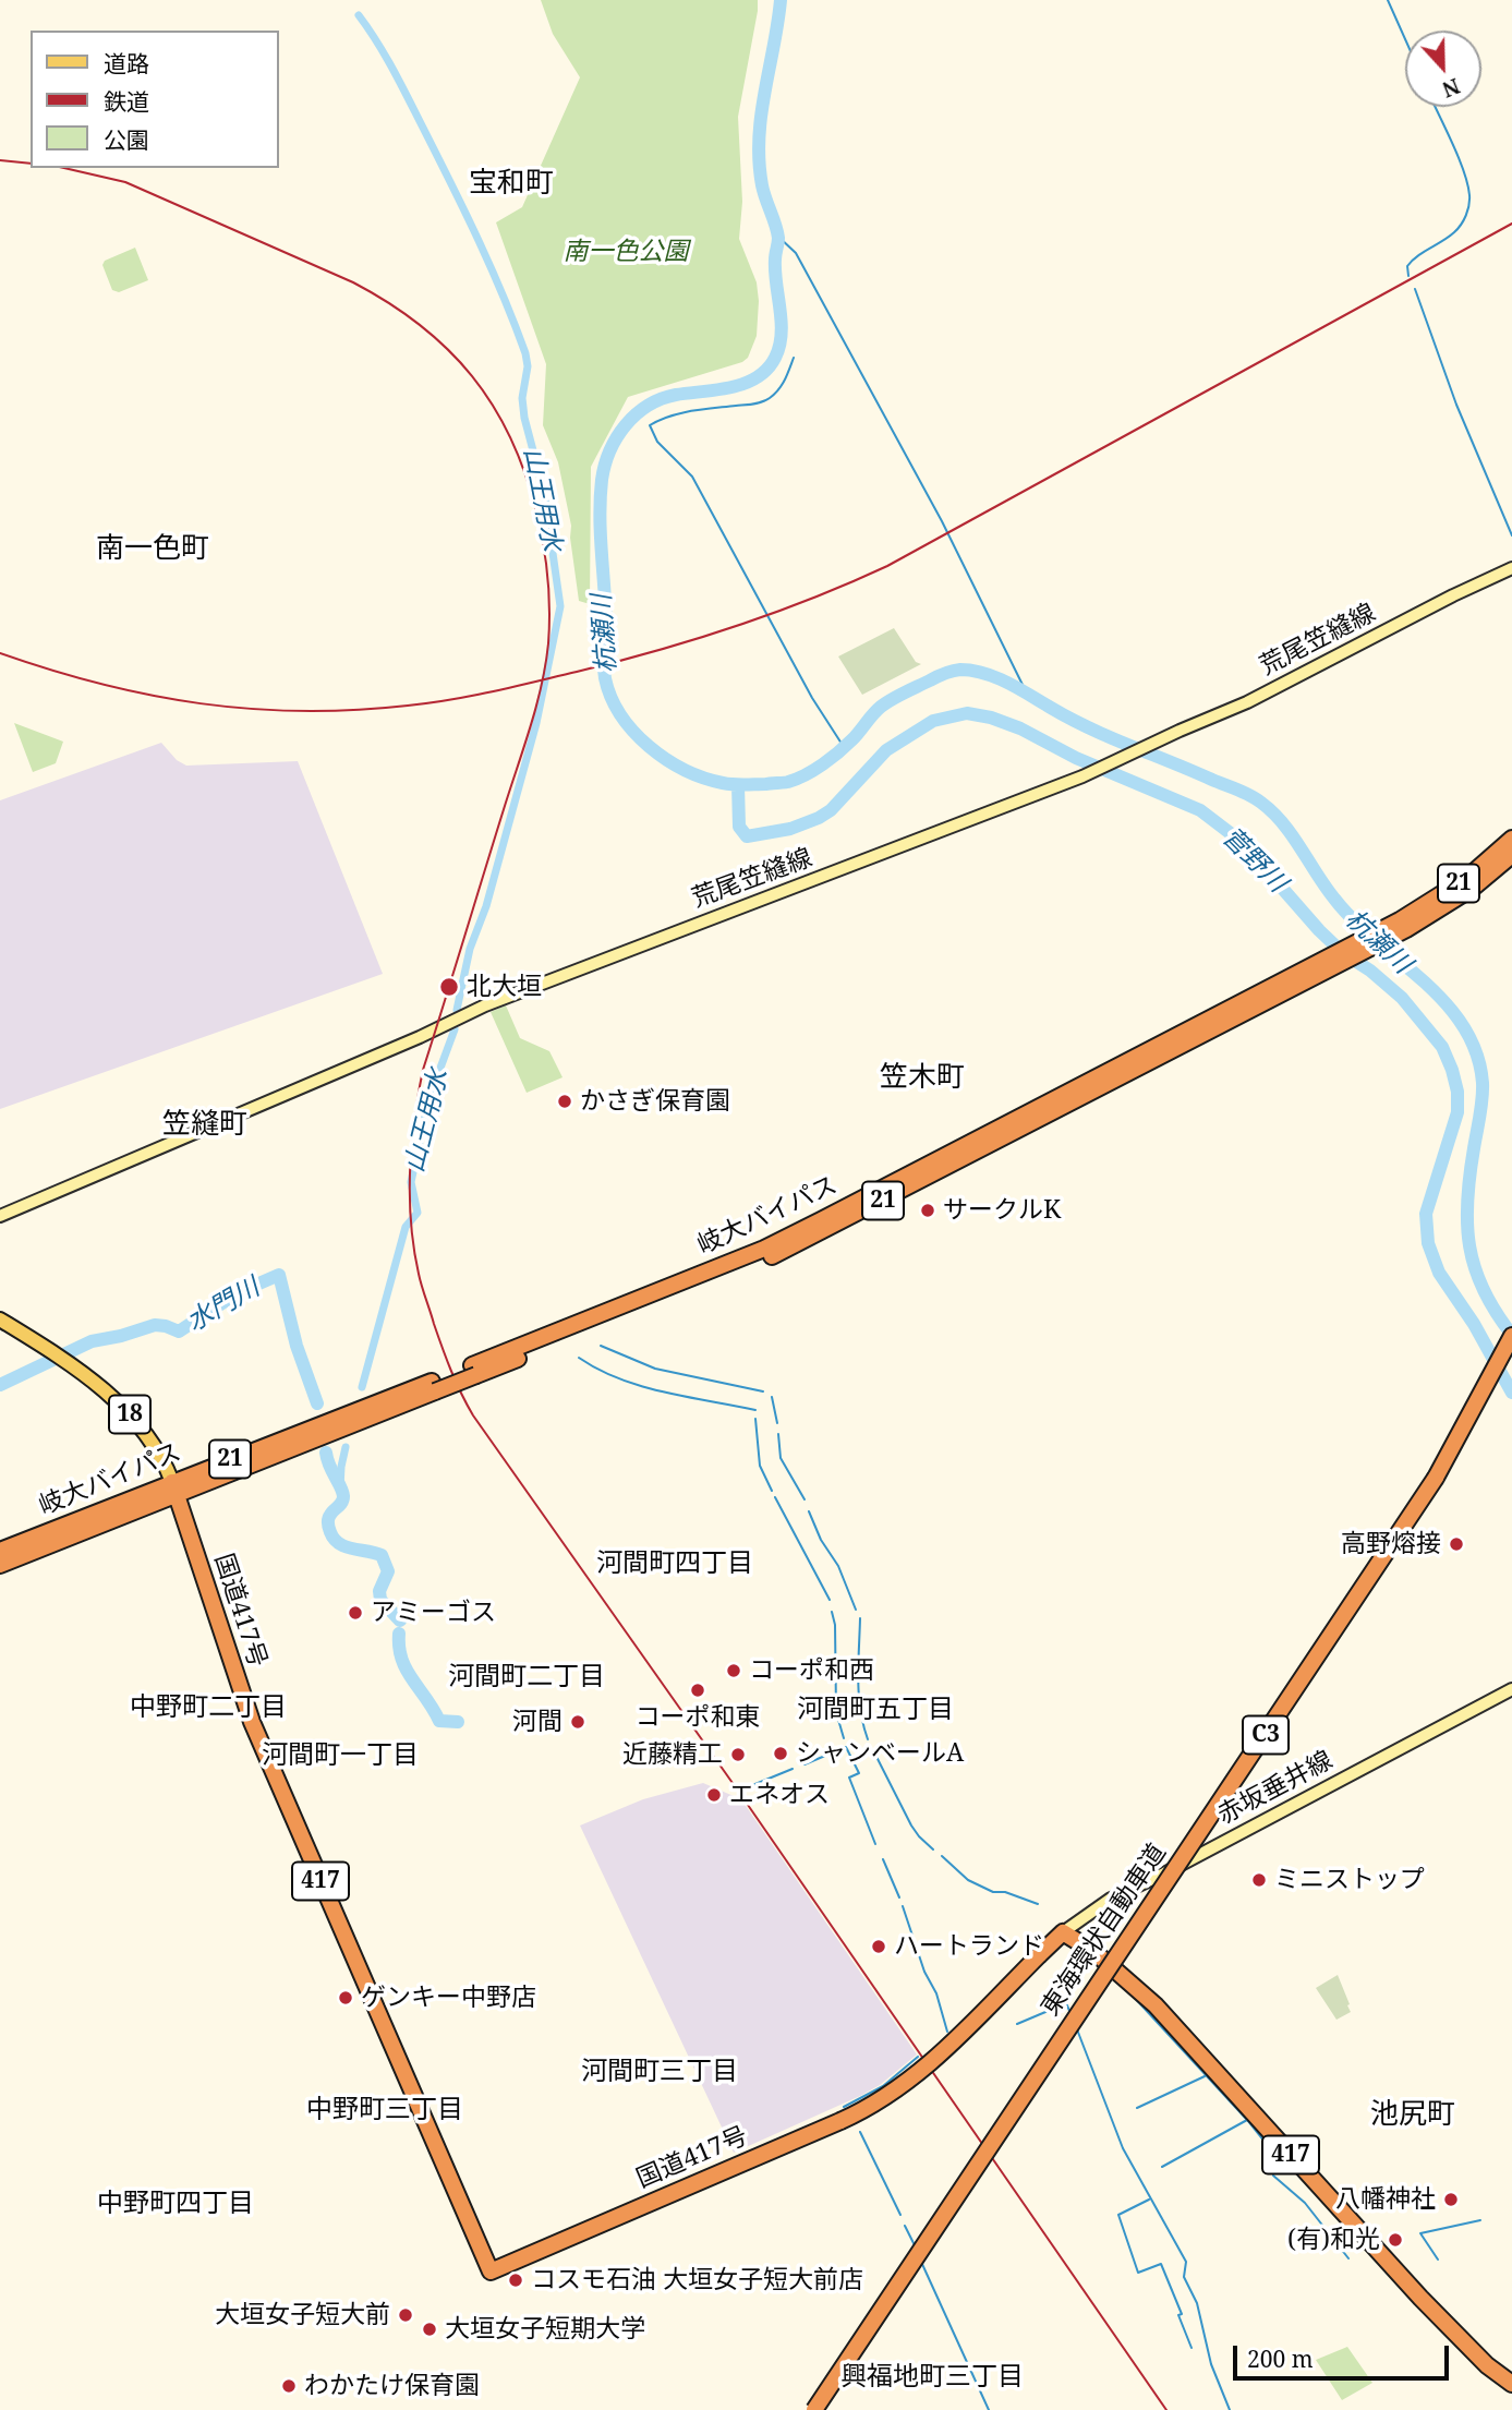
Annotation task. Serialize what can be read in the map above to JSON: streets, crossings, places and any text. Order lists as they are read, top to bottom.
{
  "streets": {
    "highway": [
      "21",
      "岐大バイパス",
      "国道417号",
      "C3",
      "417",
      "東海環状自動車道"
    ],
    "main road": ["荒尾笠縫線", "18", "赤坂垂井線"]
  },
  "crossings": [
    ["岐大バイパス", "18"],
    ["岐大バイパス", "国道417号"],
    ["18", "国道417号"],
    ["国道417号", "赤坂垂井線"],
    ["国道417号", "417"],
    ["赤坂垂井線", "417"]
  ],
  "districts": [
    "宝和町",
    "南一色町",
    "笠木町",
    "笠縫町",
    "河間町四丁目",
    "河間町二丁目",
    "中野町二丁目",
    "河間町五丁目",
    "河間町一丁目",
    "河間町三丁目",
    "中野町三丁目",
    "池尻町",
    "中野町四丁目",
    "興福地町三丁目"
  ],
  "water": [
    "山王用水",
    "杭瀬川",
    "菅野川",
    "水門川"
  ],
  "parks": ["南一色公園"],
  "places": [
    "北大垣",
    "かさぎ保育園",
    "サークルK",
    "高野熔接",
    "アミーゴス",
    "コーポ和西",
    "コーポ和東",
    "河間",
    "シャンベールA",
    "近藤精工",
    "エネオス",
    "ミニストップ",
    "ハートランド",
    "ゲンキー中野店",
    "八幡神社",
    "(有)和光",
    "コスモ石油 大垣女子短大前店",
    "大垣女子短大前",
    "大垣女子短期大学",
    "わかたけ保育園"
  ],
  "legend": ["道路", "鉄道", "公園"],
  "scale_bar": "200 m",
  "north": "bottom"
}
